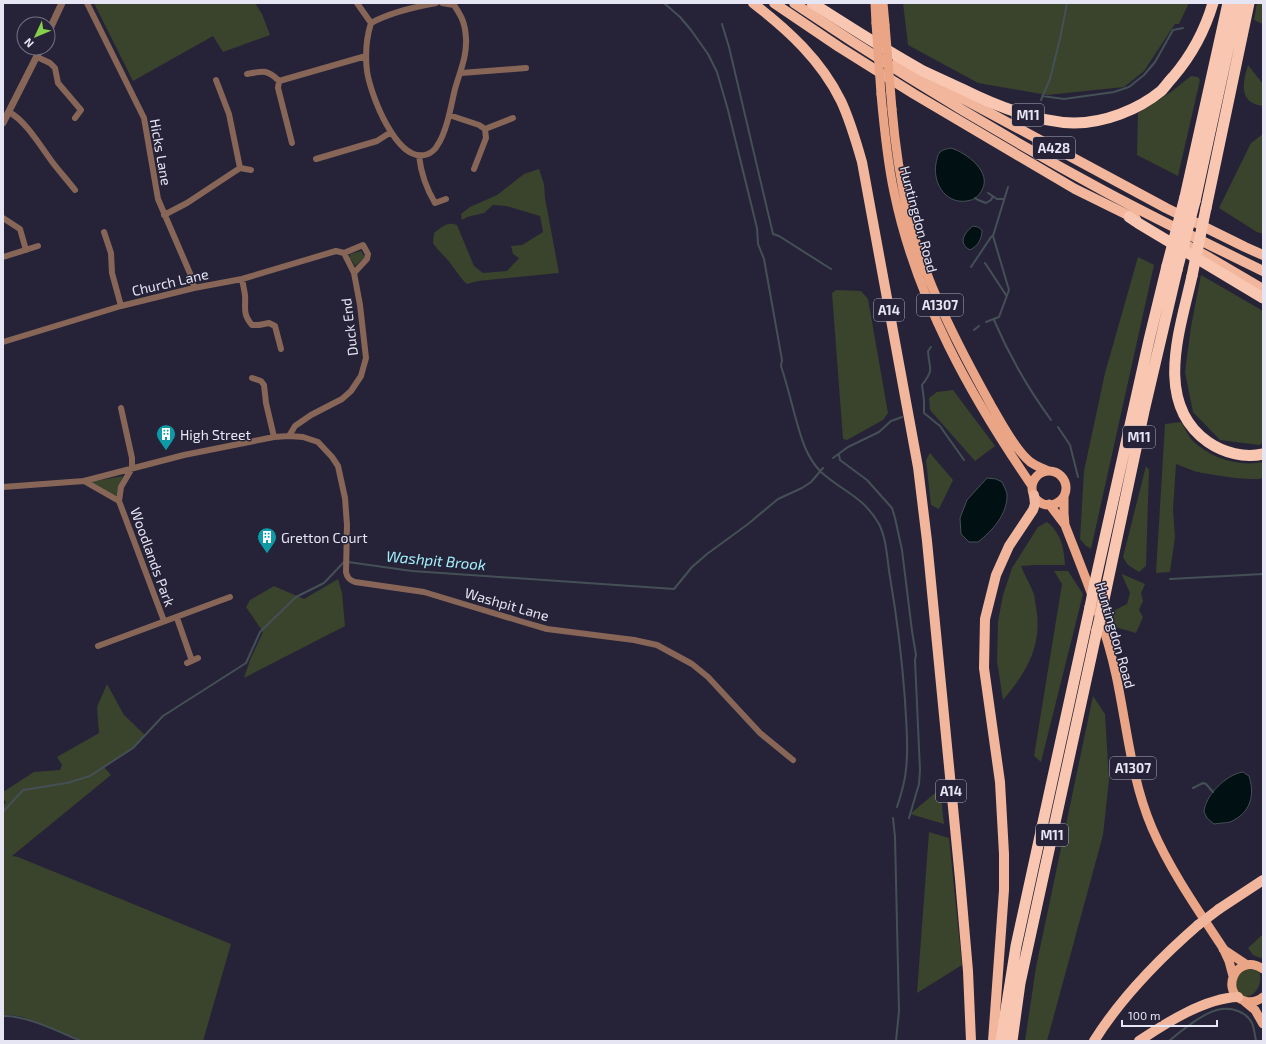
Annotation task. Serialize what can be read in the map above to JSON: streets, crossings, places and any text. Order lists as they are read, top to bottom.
{
  "streets": {
    "highway": ["M11", "A428", "A14"],
    "main road": ["Huntingdon Road", "A1307"],
    "street": [
      "Hicks Lane",
      "Church Lane",
      "Duck End",
      "Woodlands Park",
      "Washpit Lane"
    ]
  },
  "crossings": [
    ["Hicks Lane", "Church Lane"],
    ["Church Lane", "Duck End"],
    ["Duck End", "Washpit Lane"]
  ],
  "water": ["Washpit Brook"],
  "places": {
    "building": ["High Street", "Gretton Court"]
  },
  "scale_bar": "100 m",
  "north": "bottom left"
}
